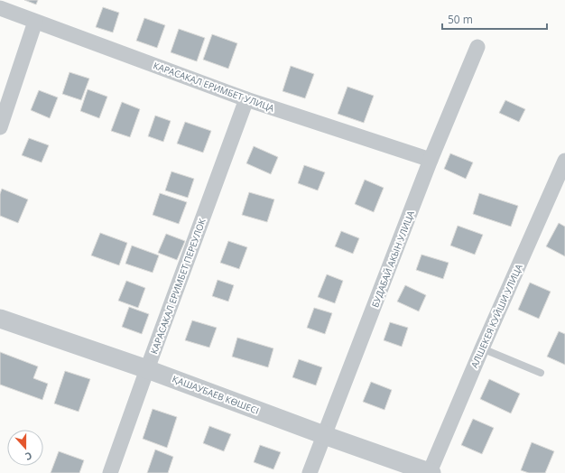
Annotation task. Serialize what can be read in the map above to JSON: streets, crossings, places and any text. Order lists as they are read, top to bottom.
{
  "streets": {
    "street": [
      "КАРАСАКАЛ ЕРИМБЕТ УЛИЦА",
      "БУДАБАЙ АКЫН УЛИЦА",
      "КАРАСАКАЛ ЕРИМБЕТ ПЕРЕУЛОК",
      "АЛШЕКЕЯ КУЙШИ УЛИЦА",
      "ҚАШАУБАЕВ КӨШЕСІ"
    ]
  },
  "crossings": [
    ["КАРАСАКАЛ ЕРИМБЕТ УЛИЦА", "БУДАБАЙ АКЫН УЛИЦА"],
    ["КАРАСАКАЛ ЕРИМБЕТ УЛИЦА", "КАРАСАКАЛ ЕРИМБЕТ ПЕРЕУЛОК"],
    ["БУДАБАЙ АКЫН УЛИЦА", "ҚАШАУБАЕВ КӨШЕСІ"],
    ["КАРАСАКАЛ ЕРИМБЕТ ПЕРЕУЛОК", "ҚАШАУБАЕВ КӨШЕСІ"],
    ["АЛШЕКЕЯ КУЙШИ УЛИЦА", "ҚАШАУБАЕВ КӨШЕСІ"]
  ],
  "scale_bar": "50 m",
  "north": "bottom"
}
